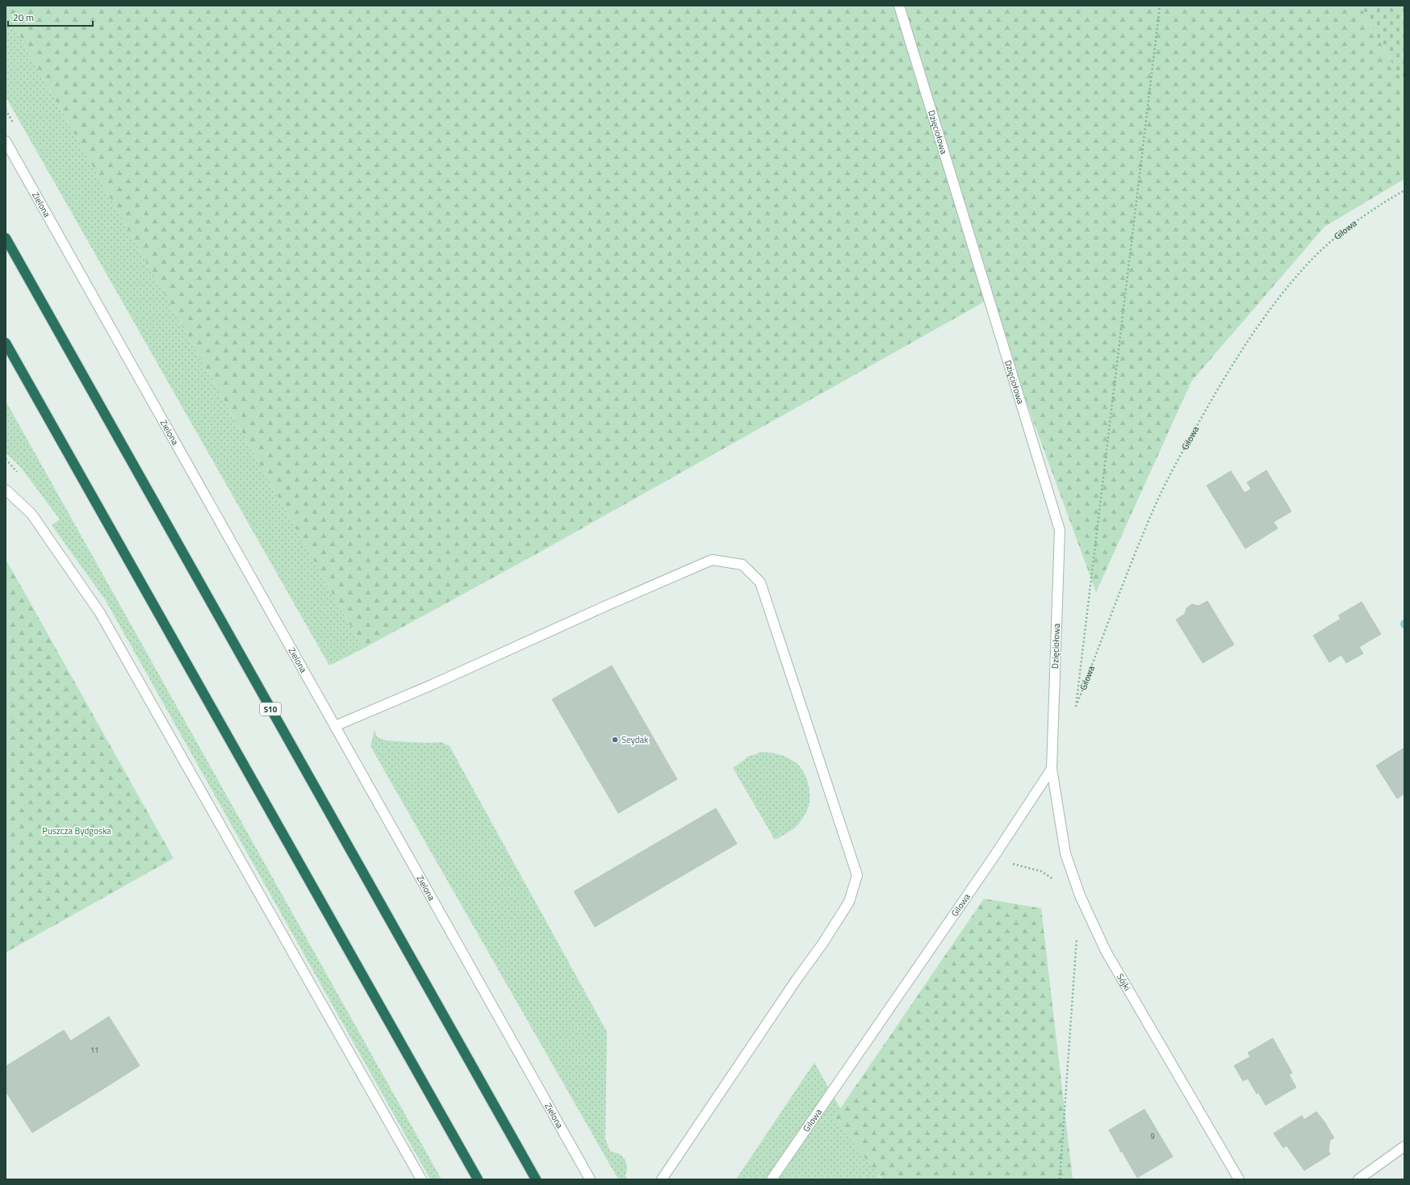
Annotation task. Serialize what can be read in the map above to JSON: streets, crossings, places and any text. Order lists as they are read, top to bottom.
{
  "streets": {
    "highway": ["S10"],
    "street": [
      "Dzięciołowa",
      "Zielona",
      "Gilowa",
      "Sójki"
    ]
  },
  "crossings": [
    ["Dzięciołowa", "Gilowa"],
    ["Dzięciołowa", "Sójki"],
    ["Gilowa", "Sójki"]
  ],
  "parks": ["Puszcza Bydgoska"],
  "places": ["Seydak"],
  "house_numbers": ["11", "9"],
  "scale_bar": "20 m"
}
